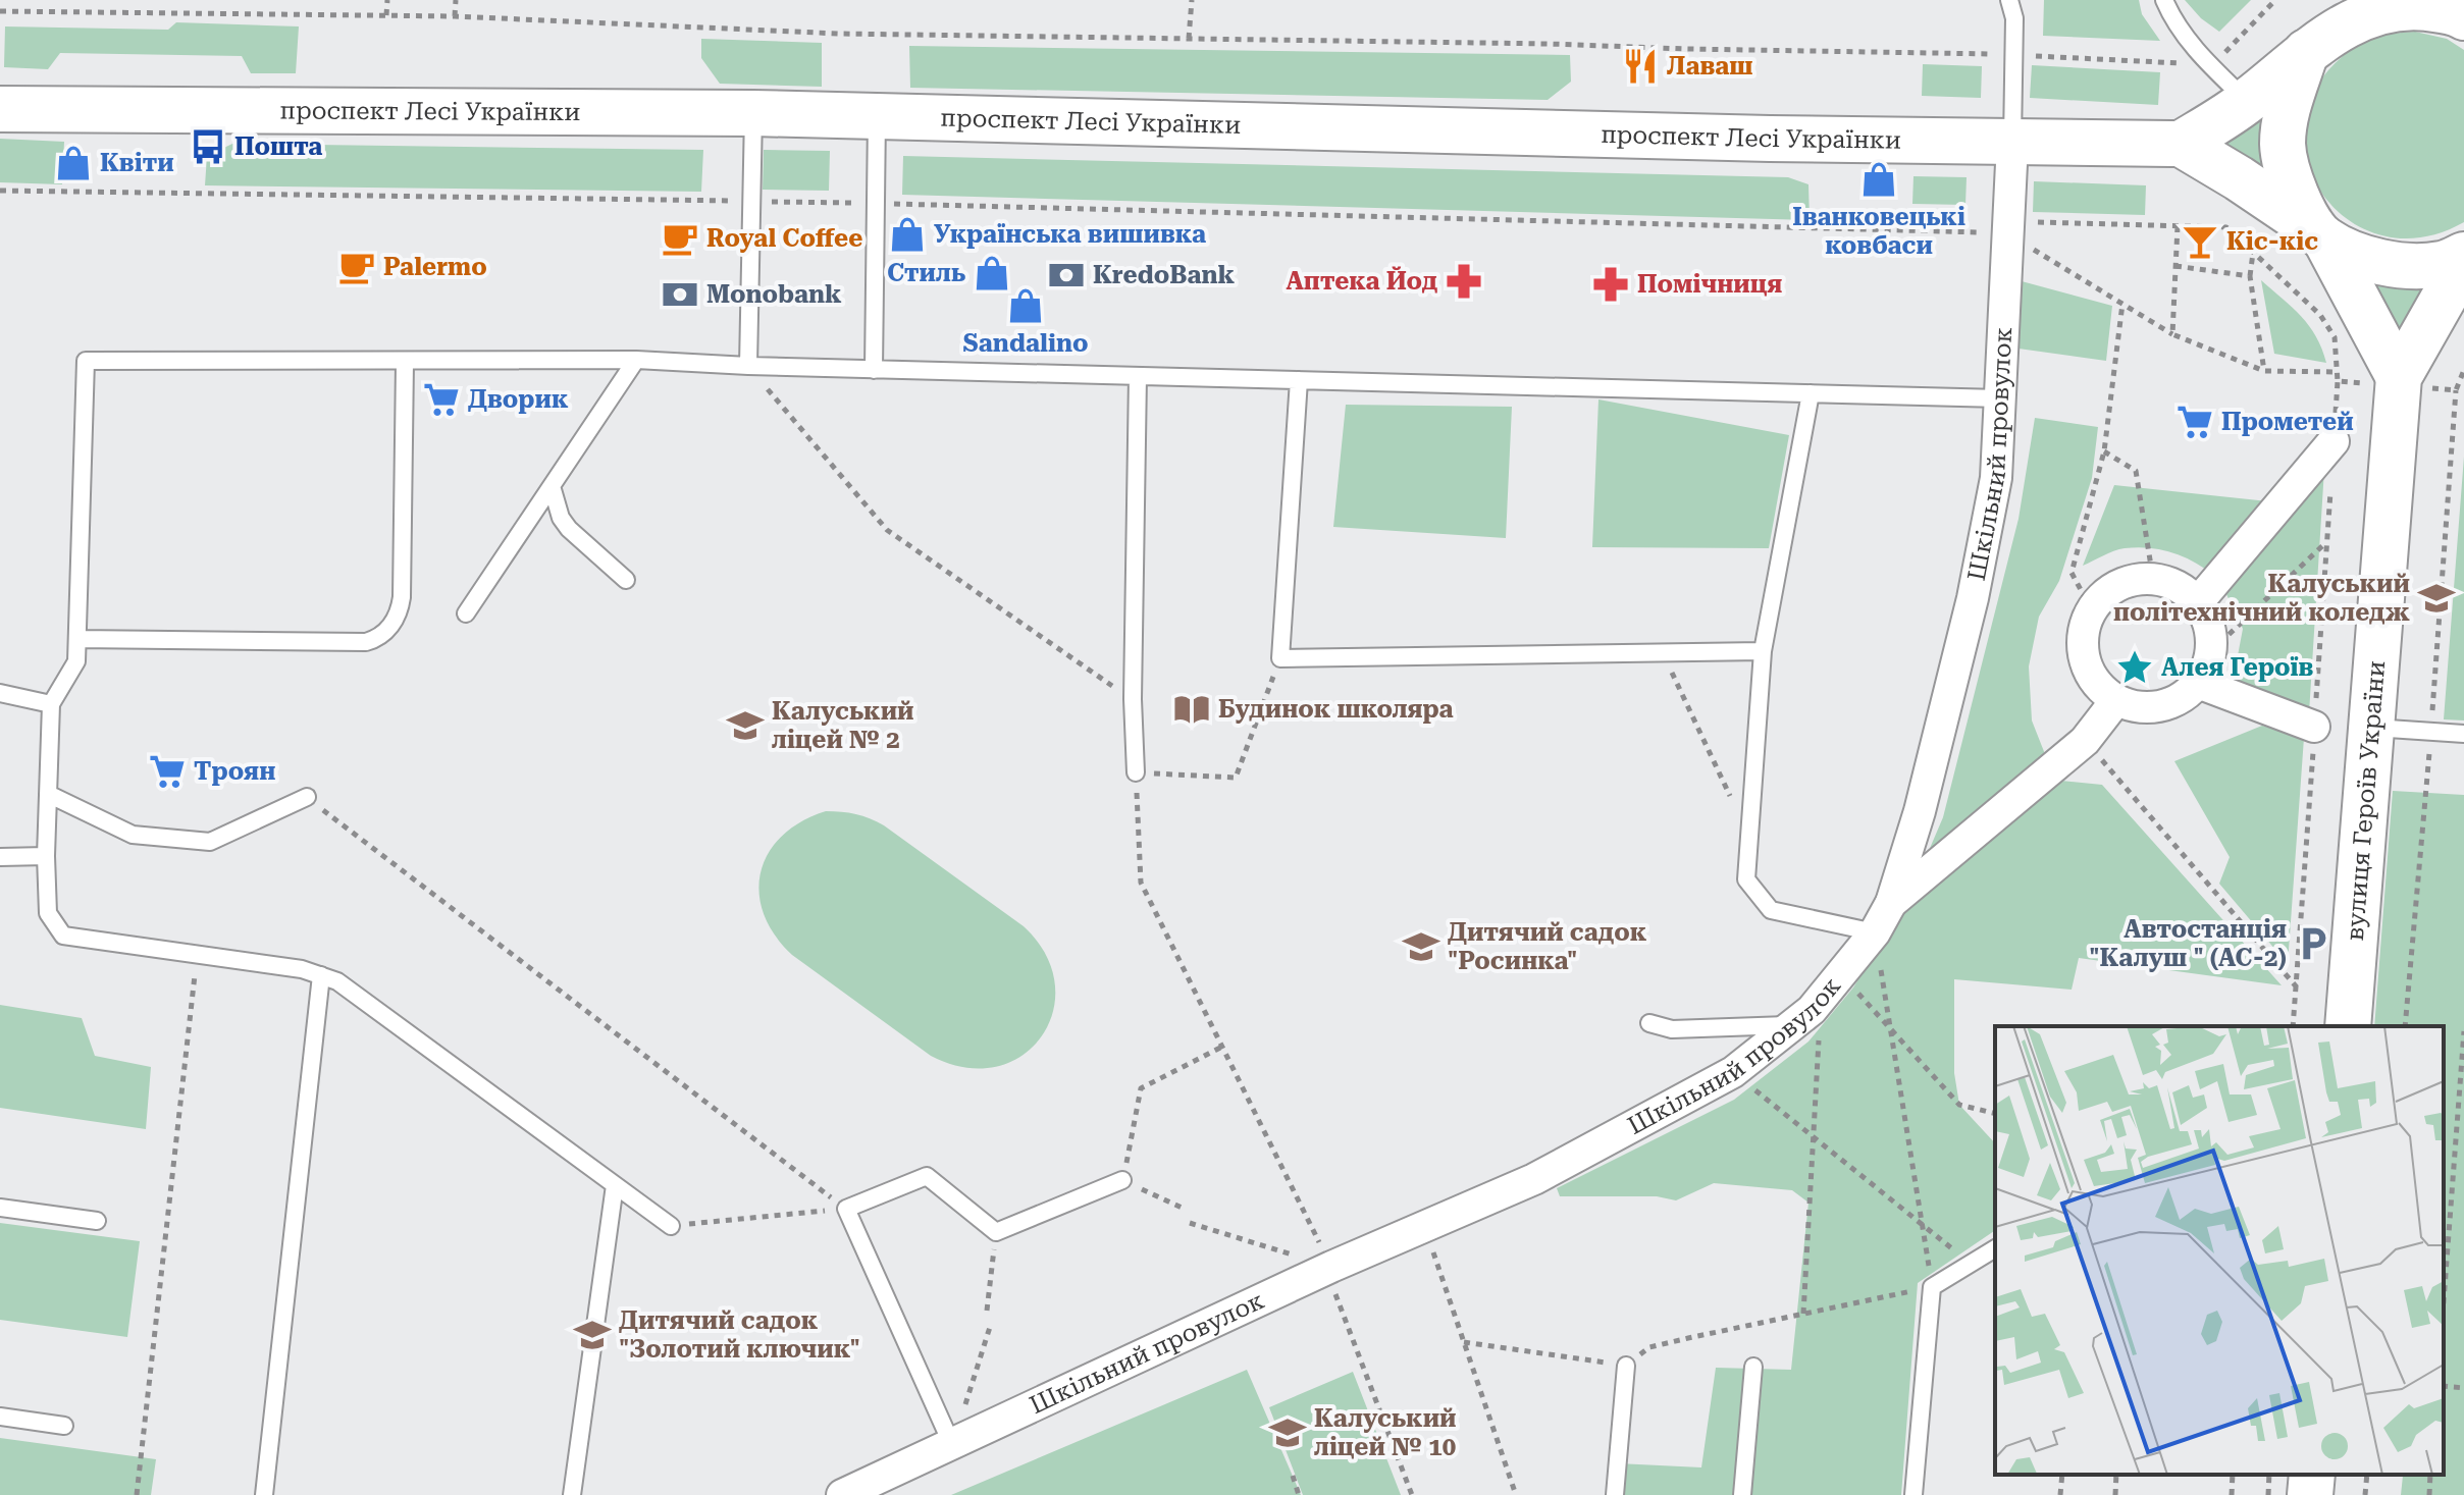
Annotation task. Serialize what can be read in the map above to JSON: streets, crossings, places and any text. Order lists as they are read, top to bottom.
{
  "streets": {
    "main road": ["проспект Лесі Українки", "вулиця Героїв України"],
    "street": ["Шкільний провулок"]
  },
  "crossings": [
    ["проспект Лесі Українки", "Шкільний провулок"]
  ],
  "places": {
    "restaurant": ["Лаваш"],
    "bus stop": ["Пошта"],
    "shop": [
      "Квіти",
      "Іванковецькі ковбаси",
      "Українська вишивка",
      "Стиль",
      "Sandalino"
    ],
    "cafe": ["Royal Coffee", "Palermo"],
    "bar": ["Кіс-кіс"],
    "bank": ["KredoBank", "Monobank"],
    "pharmacy": ["Аптека Йод", "Помічниця"],
    "supermarket": ["Дворик", "Прометей", "Троян"],
    "school or university": [
      "Калуський політехнічний коледж",
      "Калуський ліцей № 2",
      "Дитячий садок \"Росинка\"",
      "Дитячий садок \"Золотий ключик\"",
      "Калуський ліцей № 10"
    ],
    "place": ["Алея Героїв"],
    "library": ["Будинок школяра"],
    "parking": ["Автостанція \"Калуш \" (АС-2)"]
  }
}
